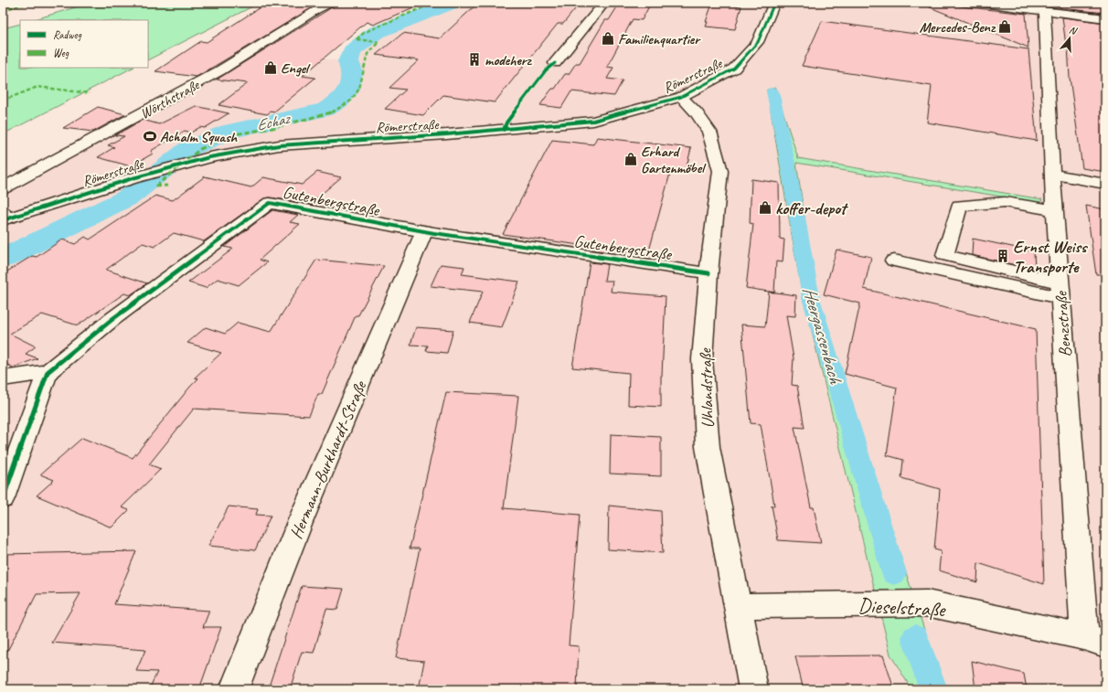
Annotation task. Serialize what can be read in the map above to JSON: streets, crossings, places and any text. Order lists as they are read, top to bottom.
{
  "streets": {
    "street": [
      "Römerstraße",
      "Wörthstraße",
      "Gutenbergstraße",
      "Benzstraße",
      "Uhlandstraße",
      "Hermann-Burkhardt-Straße",
      "Dieselstraße"
    ]
  },
  "crossings": [
    ["Römerstraße", "Uhlandstraße"],
    ["Gutenbergstraße", "Uhlandstraße"],
    ["Gutenbergstraße", "Hermann-Burkhardt-Straße"],
    ["Benzstraße", "Dieselstraße"],
    ["Uhlandstraße", "Dieselstraße"]
  ],
  "water": ["Echaz", "Heergassenbach"],
  "places": {
    "shop": [
      "Mercedes-Benz",
      "Familienquartier",
      "Engel",
      "Erhard Gartenmöbel",
      "koffer-depot"
    ],
    "building": ["modeherz", "Ernst Weiss Transporte"],
    "sports": ["Achalm Squash"]
  },
  "legend": ["Radweg", "Weg"],
  "north": "top"
}
